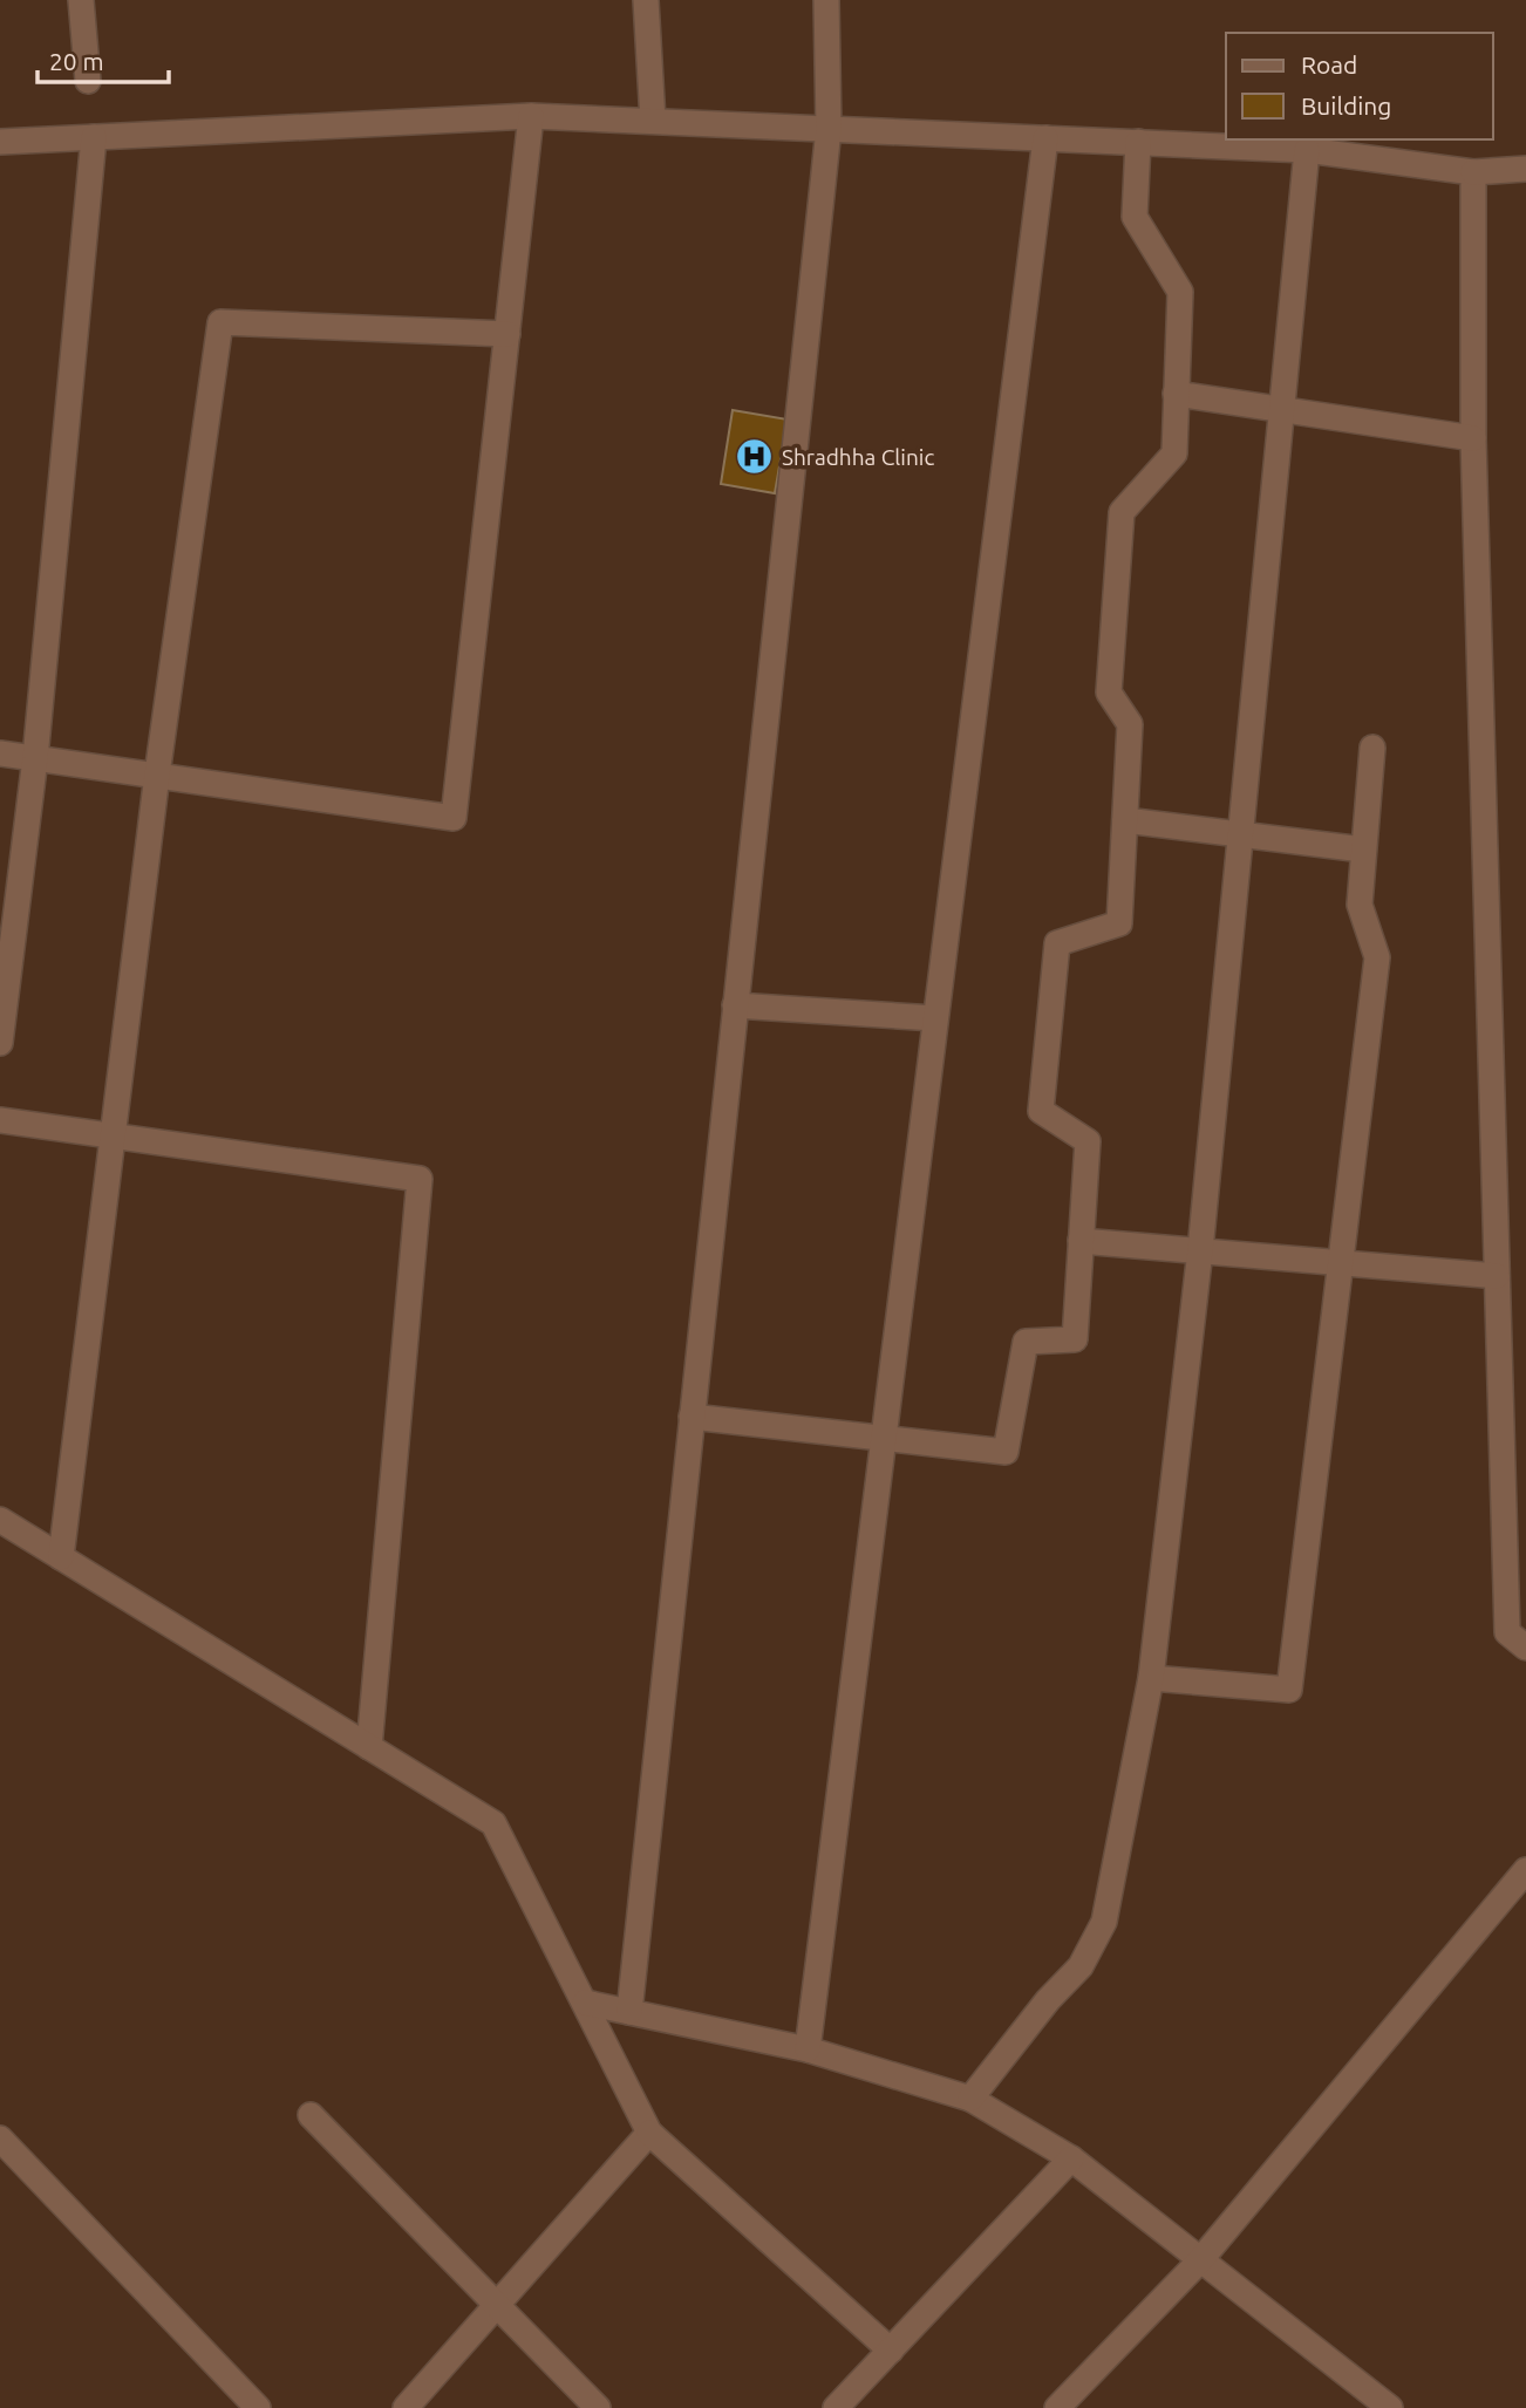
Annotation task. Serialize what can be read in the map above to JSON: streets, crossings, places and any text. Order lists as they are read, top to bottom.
{
  "places": {
    "hospital": ["Shradhha Clinic"]
  },
  "legend": ["Road", "Building"],
  "scale_bar": "20 m"
}
